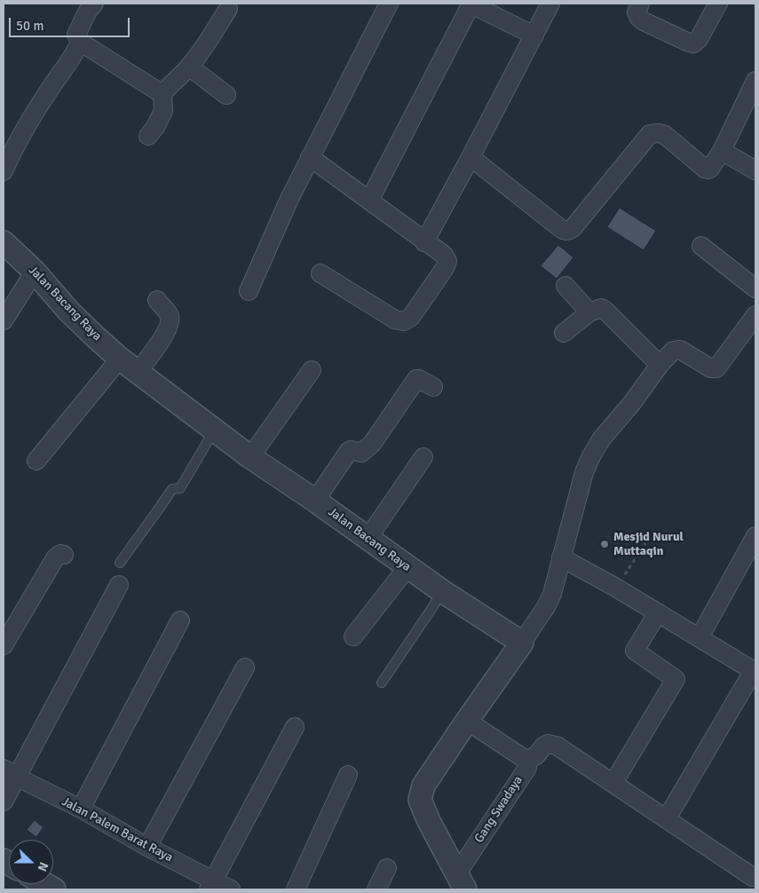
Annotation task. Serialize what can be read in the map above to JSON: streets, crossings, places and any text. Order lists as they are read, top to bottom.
{
  "streets": {
    "street": ["Jalan Bacang Raya", "Gang Swadaya", "Jalan Palem Barat Raya"]
  },
  "places": ["Mesjid Nurul Muttaqin"],
  "scale_bar": "50 m",
  "north": "right"
}
